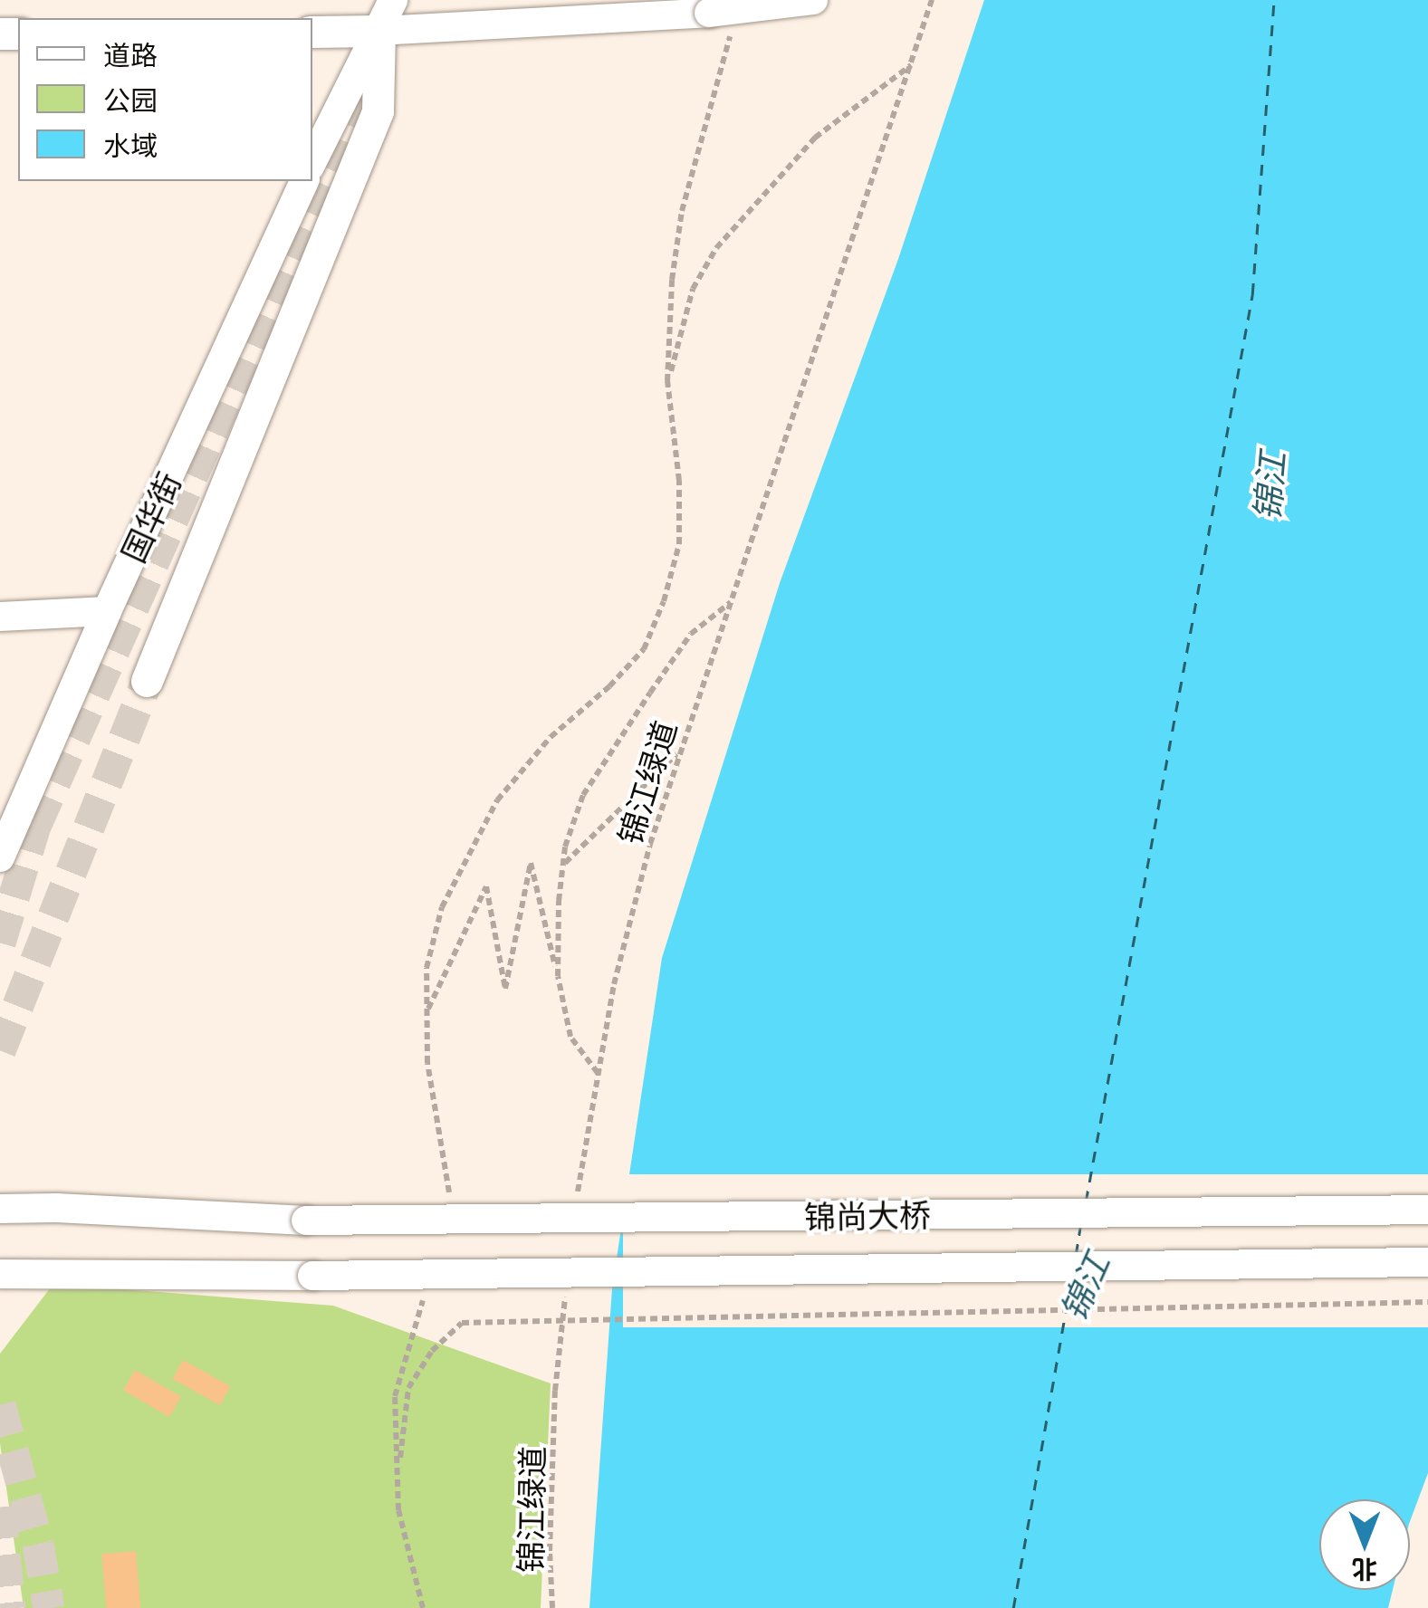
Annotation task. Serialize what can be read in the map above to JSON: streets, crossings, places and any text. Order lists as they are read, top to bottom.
{
  "streets": {
    "street": ["国华街", "锦尚大桥"],
    "path": ["锦江绿道"]
  },
  "water": ["锦江"],
  "legend": ["道路", "公园", "水域"],
  "north": "bottom"
}
